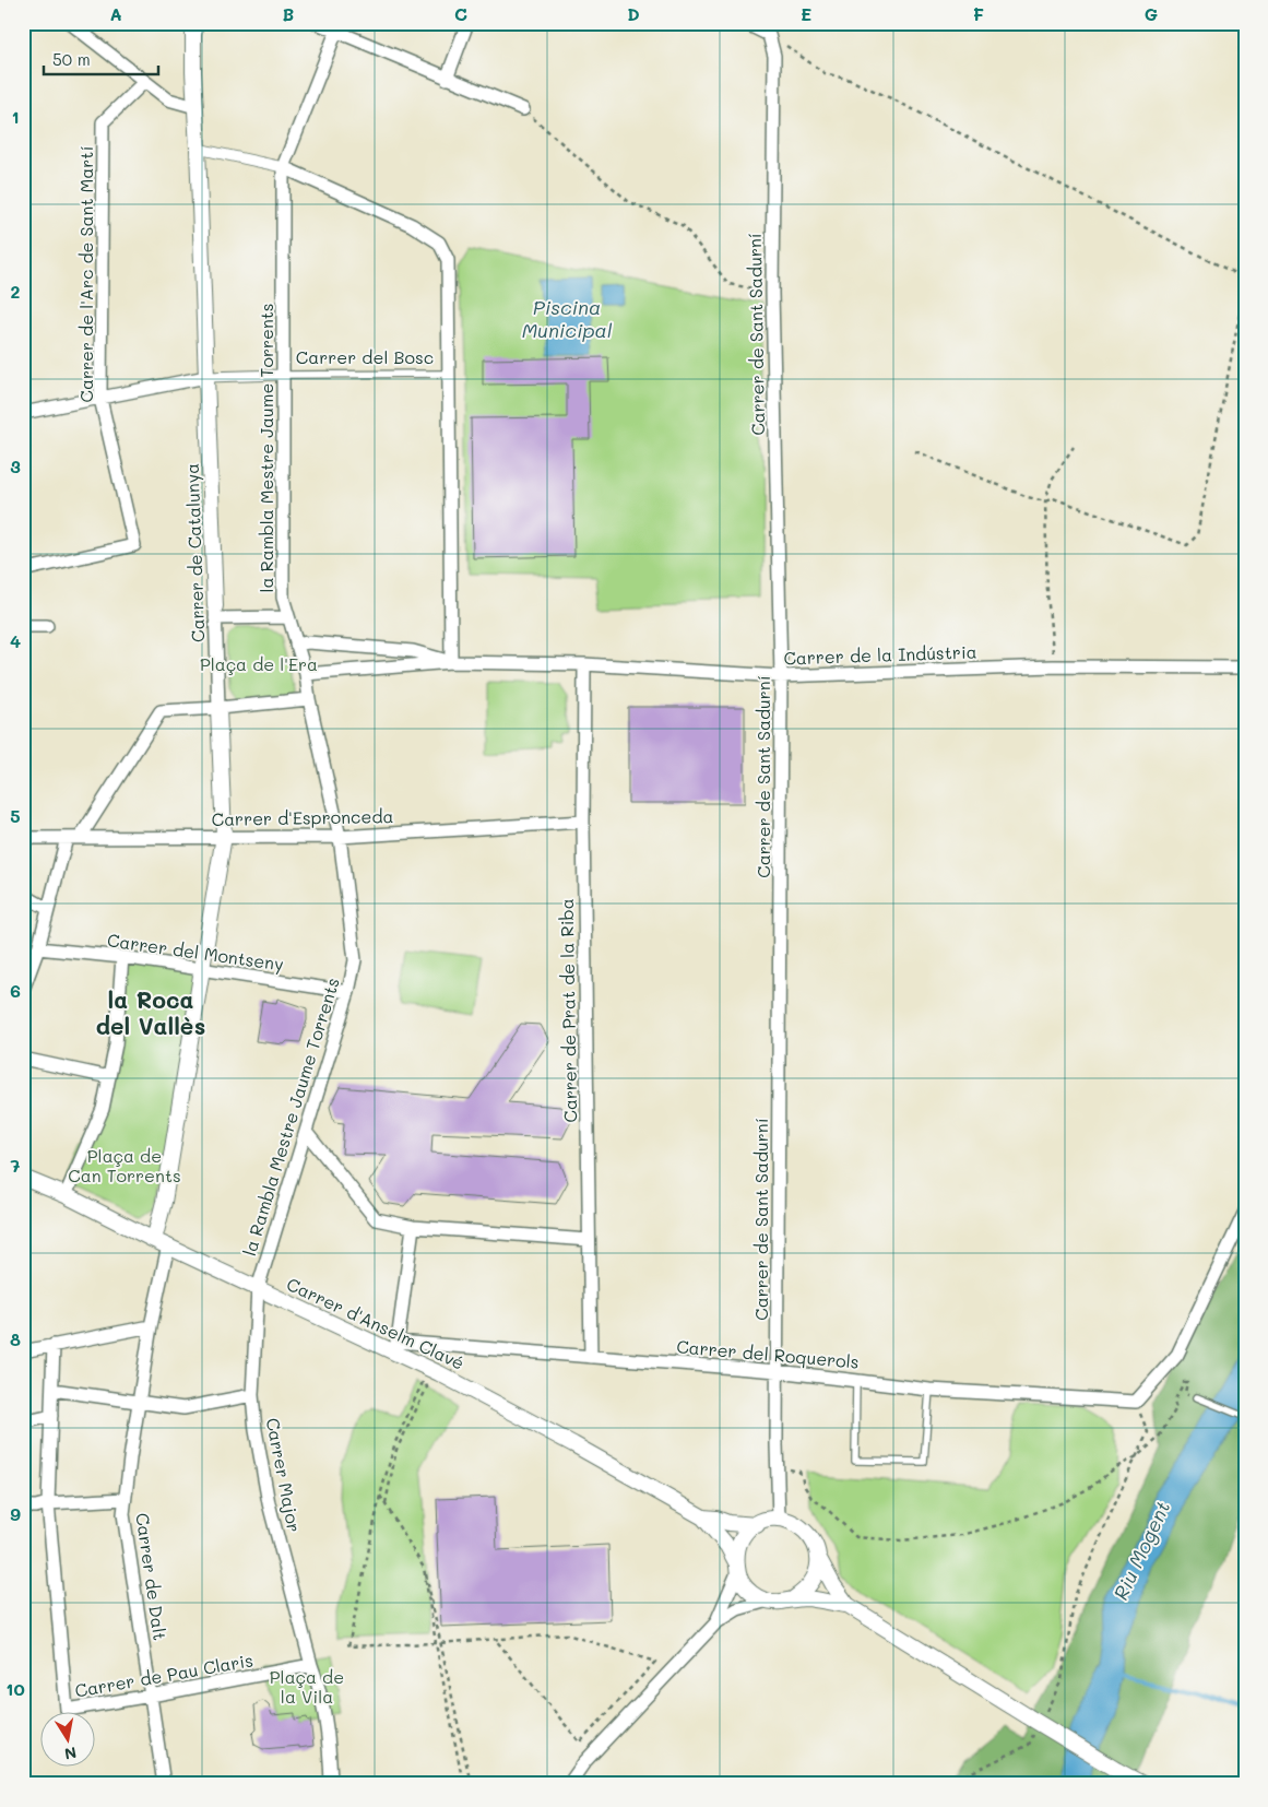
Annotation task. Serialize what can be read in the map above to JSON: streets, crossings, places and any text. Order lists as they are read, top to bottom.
{
  "streets": {
    "street": [
      "Carrer de l'Arc de Sant Martí",
      "Carrer de Sant Sadurní",
      "Carrer del Bosc",
      "la Rambla Mestre Jaume Torrents",
      "Carrer de Catalunya",
      "Carrer de la Indústria",
      "Carrer d'Espronceda",
      "Carrer del Montseny",
      "Carrer de Prat de la Riba",
      "Carrer d'Anselm Clavé",
      "Carrer del Roquerols",
      "Carrer Major",
      "Carrer de Dalt",
      "Carrer de Pau Claris"
    ]
  },
  "crossings": [
    ["Carrer de l'Arc de Sant Martí", "Carrer del Bosc"],
    ["Carrer de Sant Sadurní", "Carrer de la Indústria"],
    ["Carrer de Sant Sadurní", "Carrer del Roquerols"],
    ["Carrer del Bosc", "la Rambla Mestre Jaume Torrents"],
    ["Carrer del Bosc", "Carrer de Catalunya"],
    ["la Rambla Mestre Jaume Torrents", "Carrer de la Indústria"],
    ["la Rambla Mestre Jaume Torrents", "Carrer d'Espronceda"],
    ["la Rambla Mestre Jaume Torrents", "Carrer del Montseny"],
    ["la Rambla Mestre Jaume Torrents", "Carrer d'Anselm Clavé"],
    ["la Rambla Mestre Jaume Torrents", "Carrer Major"],
    ["Carrer de Catalunya", "Carrer d'Espronceda"],
    ["Carrer de Catalunya", "Carrer del Montseny"],
    ["Carrer de Catalunya", "Carrer d'Anselm Clavé"],
    ["Carrer de la Indústria", "Carrer de Prat de la Riba"],
    ["Carrer d'Espronceda", "Carrer de Prat de la Riba"],
    ["Carrer de Prat de la Riba", "Carrer del Roquerols"],
    ["Carrer d'Anselm Clavé", "Carrer del Roquerols"],
    ["Carrer d'Anselm Clavé", "Carrer Major"],
    ["Carrer d'Anselm Clavé", "Carrer de Dalt"],
    ["Carrer Major", "Carrer de Pau Claris"],
    ["Carrer de Dalt", "Carrer de Pau Claris"]
  ],
  "districts": ["la Roca del Vallès"],
  "water": ["Piscina Municipal", "Riu Mogent"],
  "parks": ["Plaça de l'Era", "Plaça de Can Torrents", "Plaça de la Vila"],
  "scale_bar": "50 m",
  "north": "bottom",
  "grid": {
    "columns": [
      "A",
      "B",
      "C",
      "D",
      "E",
      "F",
      "G"
    ],
    "rows": [
      "1",
      "2",
      "3",
      "4",
      "5",
      "6",
      "7",
      "8",
      "9",
      "10"
    ]
  }
}
